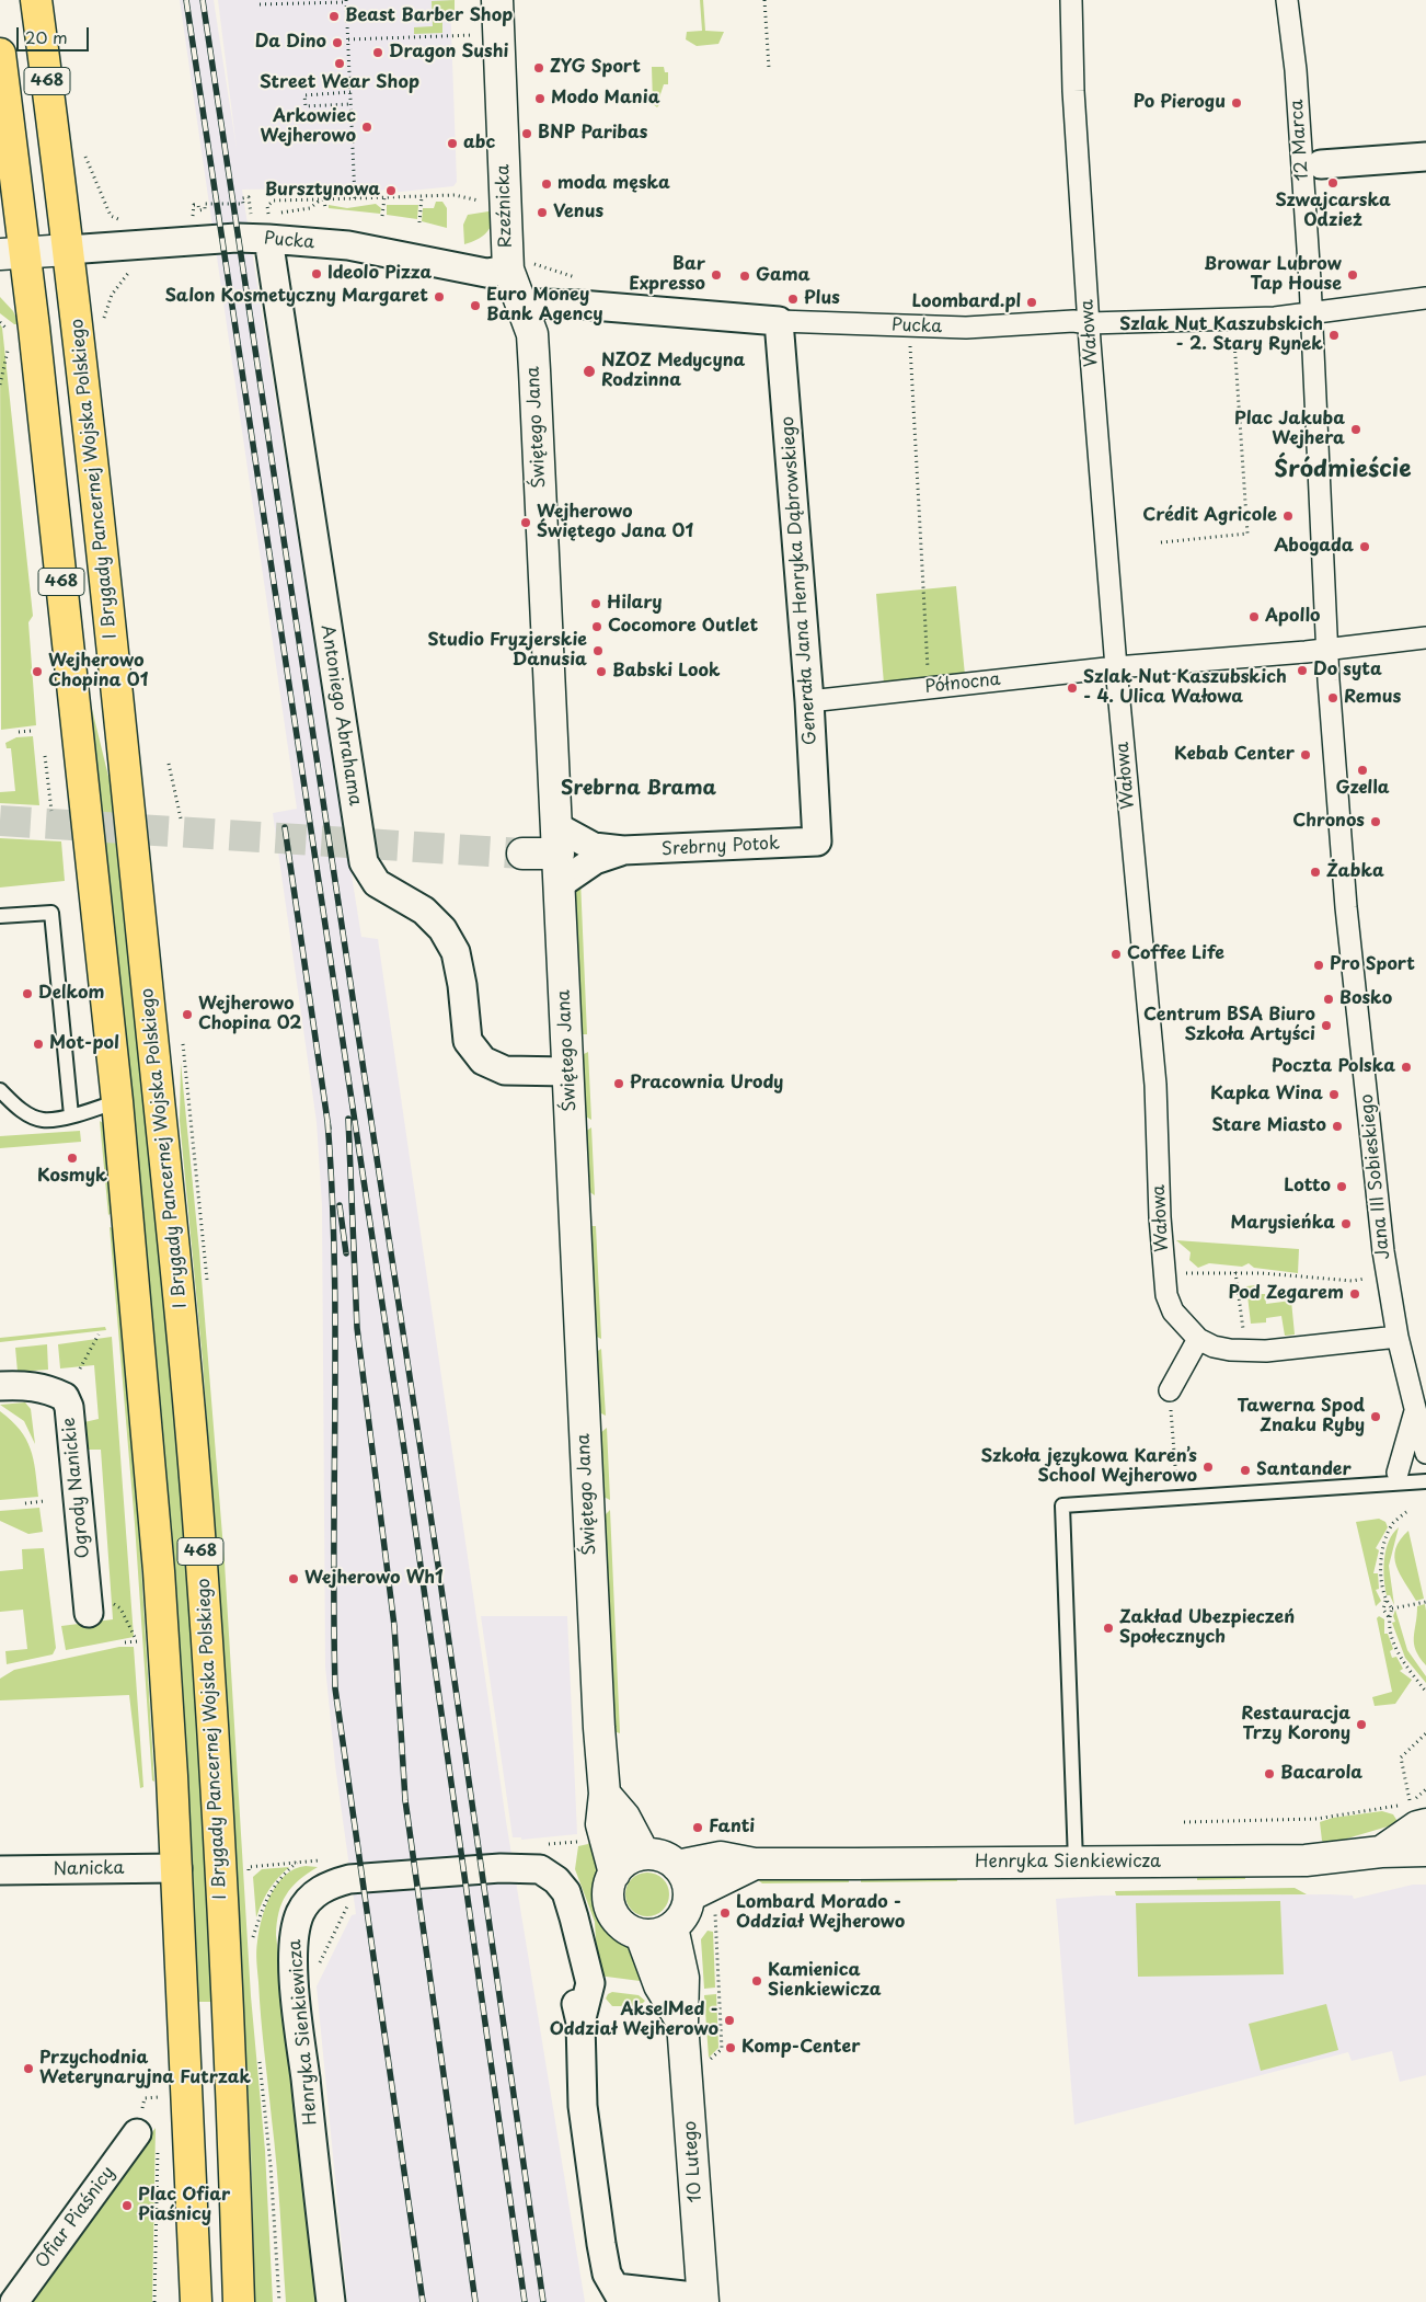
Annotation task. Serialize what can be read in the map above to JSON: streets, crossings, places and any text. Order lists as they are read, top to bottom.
{
  "streets": {
    "main road": ["468", "I Brygady Pancernej Wojska Polskiego"],
    "street": [
      "12 Marca",
      "Rzeźnicka",
      "Pucka",
      "Wałowa",
      "Świętego Jana",
      "Generała Jana Henryka Dąbrowskiego",
      "Północna",
      "Antoniego Abrahama",
      "Srebrny Potok",
      "Jana III Sobieskiego",
      "Ogrody Nanickie",
      "Henryka Sienkiewicza",
      "Nanicka",
      "10 Lutego",
      "Ofiar Piaśnicy"
    ]
  },
  "crossings": [
    ["468", "Nanicka"],
    ["12 Marca", "Pucka"],
    ["Rzeźnicka", "Pucka"],
    ["Rzeźnicka", "Świętego Jana"],
    ["Pucka", "Wałowa"],
    ["Pucka", "Świętego Jana"],
    ["Pucka", "I Brygady Pancernej Wojska Polskiego"],
    ["Pucka", "Generała Jana Henryka Dąbrowskiego"],
    ["Pucka", "Antoniego Abrahama"],
    ["Wałowa", "Północna"],
    ["Wałowa", "Jana III Sobieskiego"],
    ["Świętego Jana", "Antoniego Abrahama"],
    ["Świętego Jana", "Srebrny Potok"],
    ["Świętego Jana", "Henryka Sienkiewicza"],
    ["Świętego Jana", "10 Lutego"],
    ["Generała Jana Henryka Dąbrowskiego", "Północna"],
    ["Generała Jana Henryka Dąbrowskiego", "Srebrny Potok"],
    ["Północna", "Jana III Sobieskiego"],
    ["Henryka Sienkiewicza", "10 Lutego"]
  ],
  "districts": ["Śródmieście", "Srebrna Brama"],
  "places": [
    "Beast Barber Shop",
    "Da Dino",
    "Dragon Sushi",
    "Street Wear Shop",
    "ZYG Sport",
    "Modo Mania",
    "Po Pierogu",
    "Arkowiec Wejherowo",
    "BNP Paribas",
    "abc",
    "Szwajcarska Odzież",
    "moda męska",
    "Bursztynowa",
    "Venus",
    "Ideolo Pizza",
    "Bar Expresso",
    "Browar Lubrow Tap House",
    "Gama",
    "Salon Kosmetyczny Margaret",
    "Plus",
    "Loombard.pl",
    "Euro Money Bank Agency",
    "Szlak Nut Kaszubskich - 2. Stary Rynek",
    "NZOZ Medycyna Rodzinna",
    "Plac Jakuba Wejhera",
    "Crédit Agricole",
    "Wejherowo Świętego Jana 01",
    "Abogada",
    "Hilary",
    "Apollo",
    "Cocomore Outlet",
    "Studio Fryzjerskie Danusia",
    "Do syta",
    "Wejherowo Chopina 01",
    "Babski Look",
    "Szlak Nut Kaszubskich - 4. Ulica Wałowa",
    "Remus",
    "Kebab Center",
    "Gzella",
    "Chronos",
    "Żabka",
    "Coffee Life",
    "Pro Sport",
    "Delkom",
    "Bosko",
    "Wejherowo Chopina 02",
    "Centrum BSA Biuro Szkoła Artyści",
    "Mot-pol",
    "Poczta Polska",
    "Pracownia Urody",
    "Kapka Wina",
    "Stare Miasto",
    "Kosmyk",
    "Lotto",
    "Marysieńka",
    "Pod Zegarem",
    "Tawerna Spod Znaku Ryby",
    "Szkoła językowa Karen’s School Wejherowo",
    "Santander",
    "Wejherowo Wh1",
    "Zakład Ubezpieczeń Społecznych",
    "Restauracja Trzy Korony",
    "Bacarola",
    "Fanti",
    "Lombard Morado - Oddział Wejherowo",
    "Kamienica Sienkiewicza",
    "AkselMed - Oddział Wejherowo",
    "Komp-Center",
    "Przychodnia Weterynaryjna Futrzak",
    "Plac Ofiar Piaśnicy"
  ],
  "scale_bar": "20 m"
}
